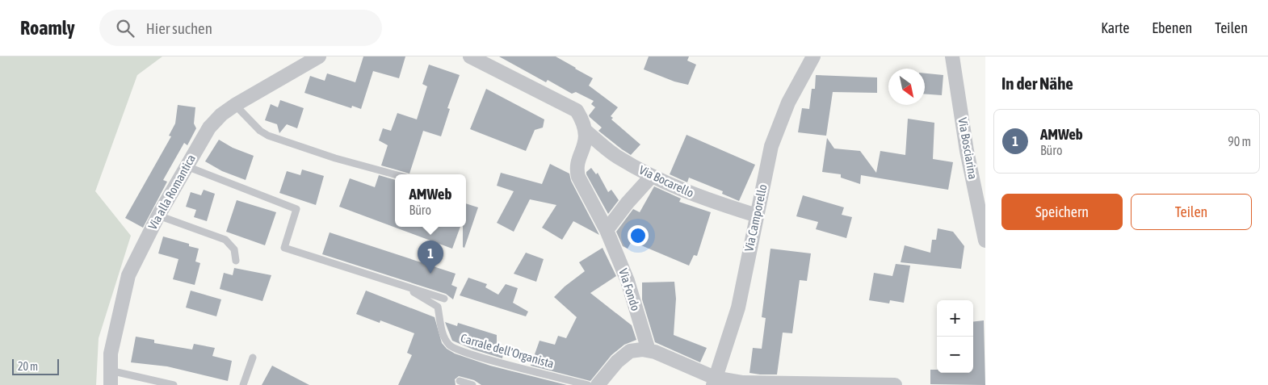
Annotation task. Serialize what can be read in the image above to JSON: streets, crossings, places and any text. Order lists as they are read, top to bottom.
{
  "streets": {
    "street": [
      "Via Bosciarina",
      "Via Bocarello",
      "Via alla Romantica",
      "Via Camporello",
      "Via Fondo"
    ],
    "lane": ["Carrale dell'Organista"]
  },
  "crossings": [
    ["Via Bocarello", "Via Camporello"],
    ["Via Bocarello", "Via Fondo"]
  ],
  "scale_bar": "20 m",
  "north": "bottom right",
  "page": {
    "header": "Roamly",
    "search": "Hier suchen",
    "nav": ["Karte", "Ebenen", "Teilen"],
    "heading": "In der Nähe",
    "list": [
      {
        "mark": "1",
        "name": "AMWeb",
        "note": "Büro",
        "value": "90 m"
      }
    ],
    "popup": ["AMWeb", "Büro"],
    "buttons": ["Speichern", "Teilen"],
    "pins": "1",
    "map_buttons": ["+", "−"],
    "scale": "20 m"
  }
}
